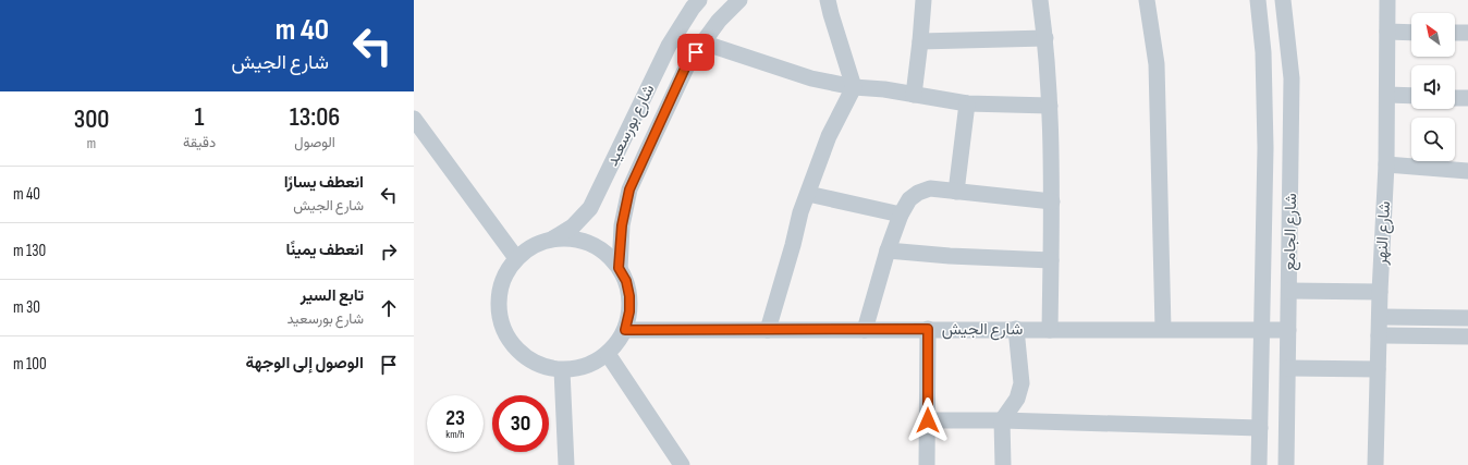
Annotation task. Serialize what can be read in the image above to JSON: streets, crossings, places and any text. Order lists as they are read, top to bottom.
{
  "streets": {
    "street": [
      "شارع بورسعيد",
      "شارع الجامع",
      "شارع النهر",
      "شارع الجيش"
    ]
  },
  "crossings": [
    ["شارع بورسعيد", "شارع الجيش"],
    ["شارع الجامع", "شارع الجيش"]
  ],
  "north": "top left",
  "page": {
    "turn": ["40 m", "شارع الجيش"],
    "eta": [
      "13:06",
      "الوصول",
      "1",
      "دقيقة",
      "300",
      "m"
    ],
    "list": [
      {
        "name": "انعطف يسارًا",
        "note": "شارع الجيش",
        "value": "40 m"
      },
      {
        "name": "انعطف يمينًا",
        "value": "130 m"
      },
      {
        "name": "تابع السير",
        "note": "شارع بورسعيد",
        "value": "30 m"
      },
      {
        "name": "الوصول إلى الوجهة",
        "value": "100 m"
      }
    ],
    "speed": "23 km/h",
    "limit": "30"
  }
}
